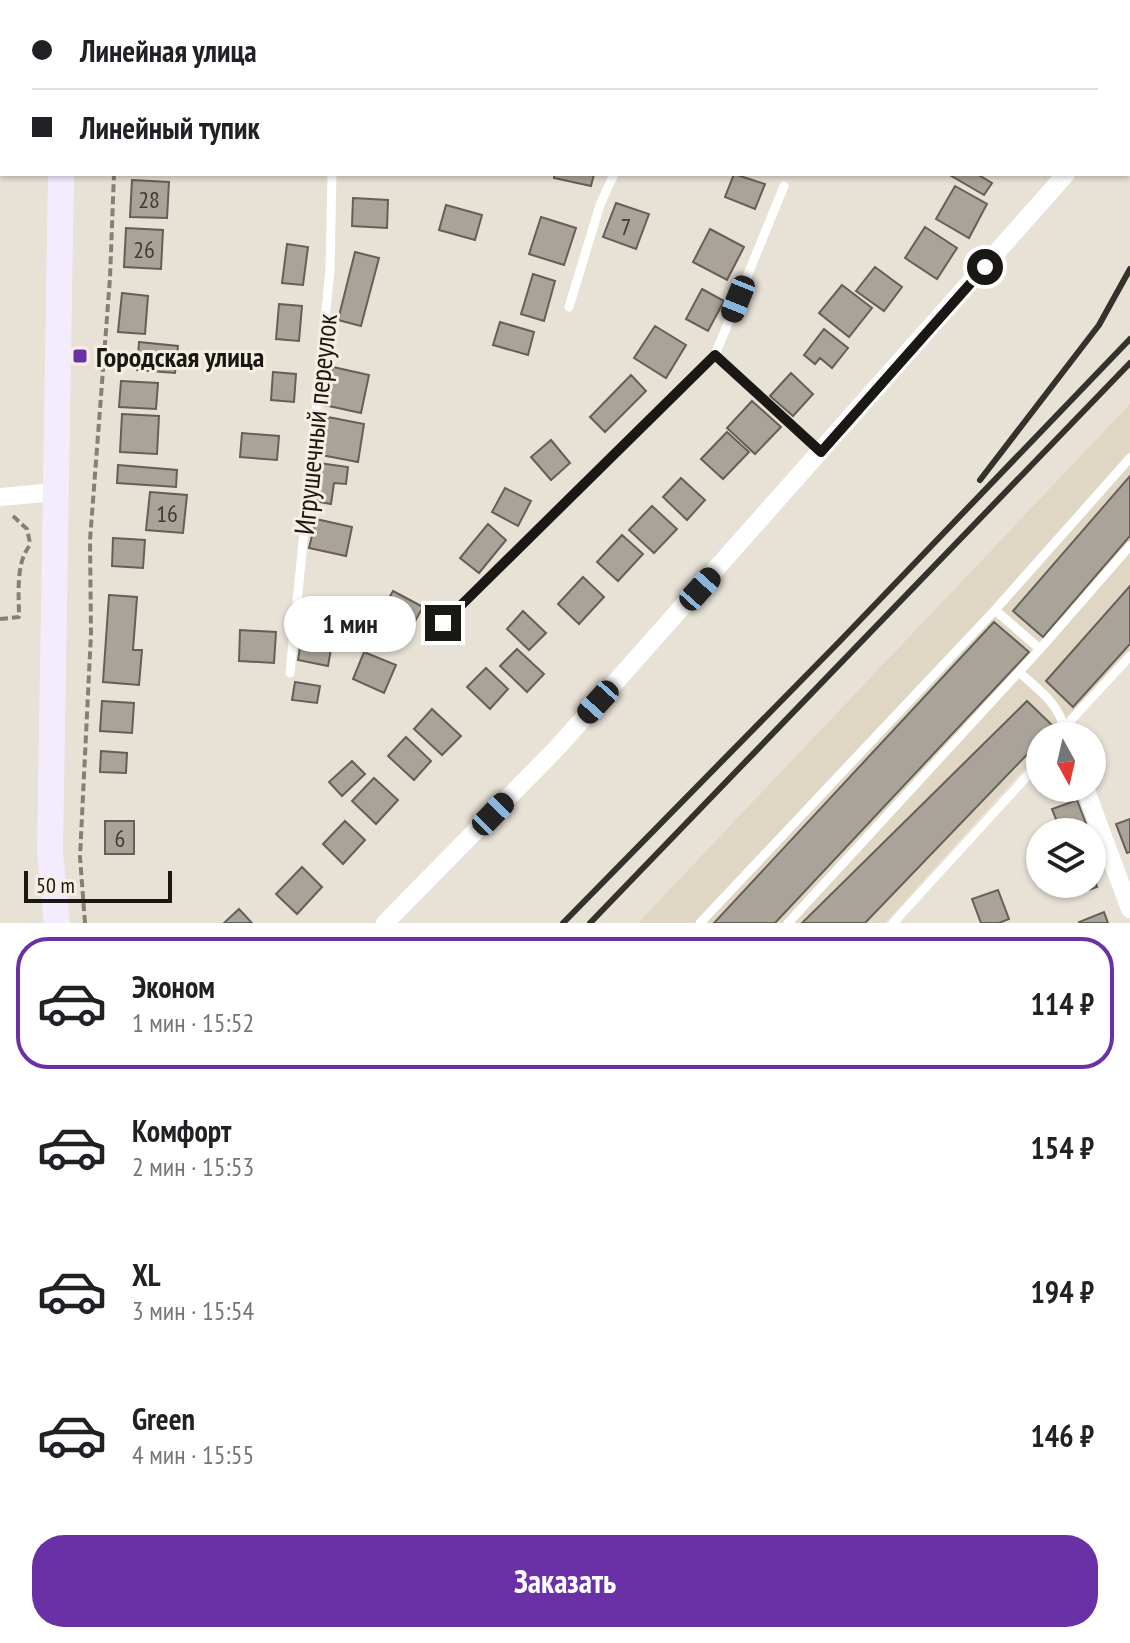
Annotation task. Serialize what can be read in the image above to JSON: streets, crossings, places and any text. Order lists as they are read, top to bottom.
{
  "streets": {
    "lane": ["Игрушечный переулок"]
  },
  "places": {
    "transit": ["Городская улица"]
  },
  "house_numbers": [
    "28",
    "7",
    "26",
    "16",
    "6"
  ],
  "scale_bar": "50 m",
  "north": "bottom",
  "page": {
    "banner": ["Линейная улица", "Линейный тупик"],
    "bubble": "1 мин",
    "scale": "50 m",
    "list": [
      {
        "name": "Эконом",
        "note": "1 мин · 15:52",
        "value": "114 ₽"
      },
      {
        "name": "Комфорт",
        "note": "2 мин · 15:53",
        "value": "154 ₽"
      },
      {
        "name": "XL",
        "note": "3 мин · 15:54",
        "value": "194 ₽"
      },
      {
        "name": "Green",
        "note": "4 мин · 15:55",
        "value": "146 ₽"
      }
    ],
    "buttons": "Заказать"
  }
}
